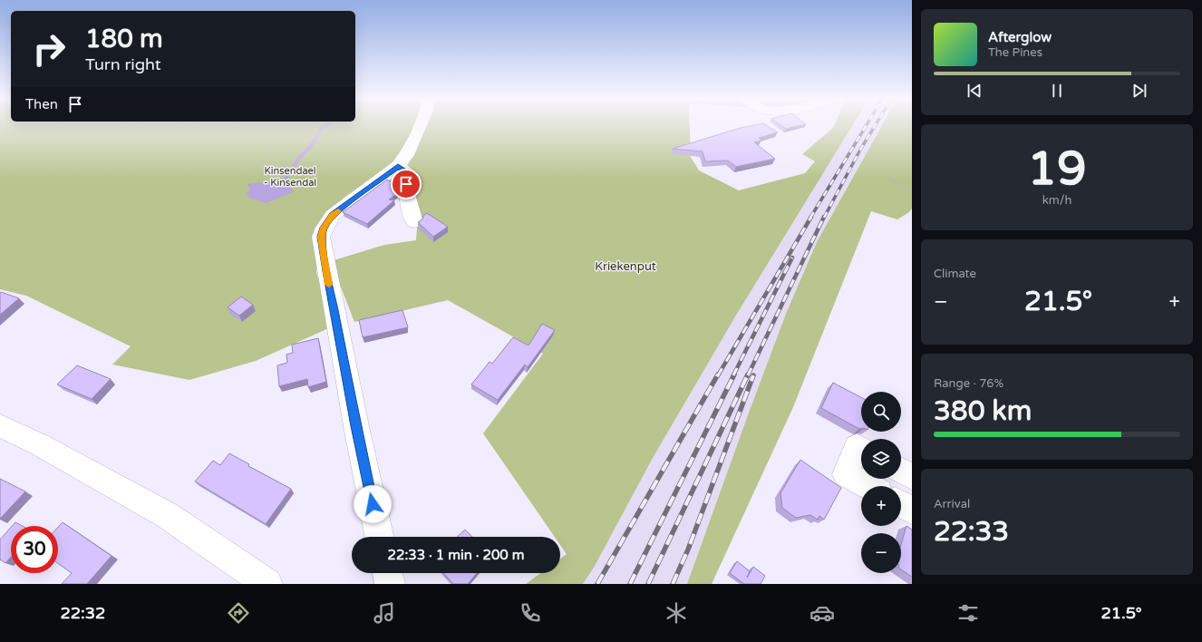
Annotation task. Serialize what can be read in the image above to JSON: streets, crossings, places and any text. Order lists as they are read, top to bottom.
{
  "parks": ["Kinsendael - Kinsendal", "Kriekenput"],
  "page": {
    "turn": ["180 m", "Turn right"],
    "song": ["Afterglow", "The Pines"],
    "then": "Then",
    "tile": [
      ["19", "km/h"],
      "Climate",
      ["Range · 76%", "380 km"],
      ["Arrival", "22:33"]
    ],
    "heat": ["−", "21.5°", "+"],
    "map_buttons": ["+", "−"],
    "limit": "30",
    "trip": "22:33 · 1 min · 200 m",
    "tabs": ["22:32", "21.5°"]
  }
}
